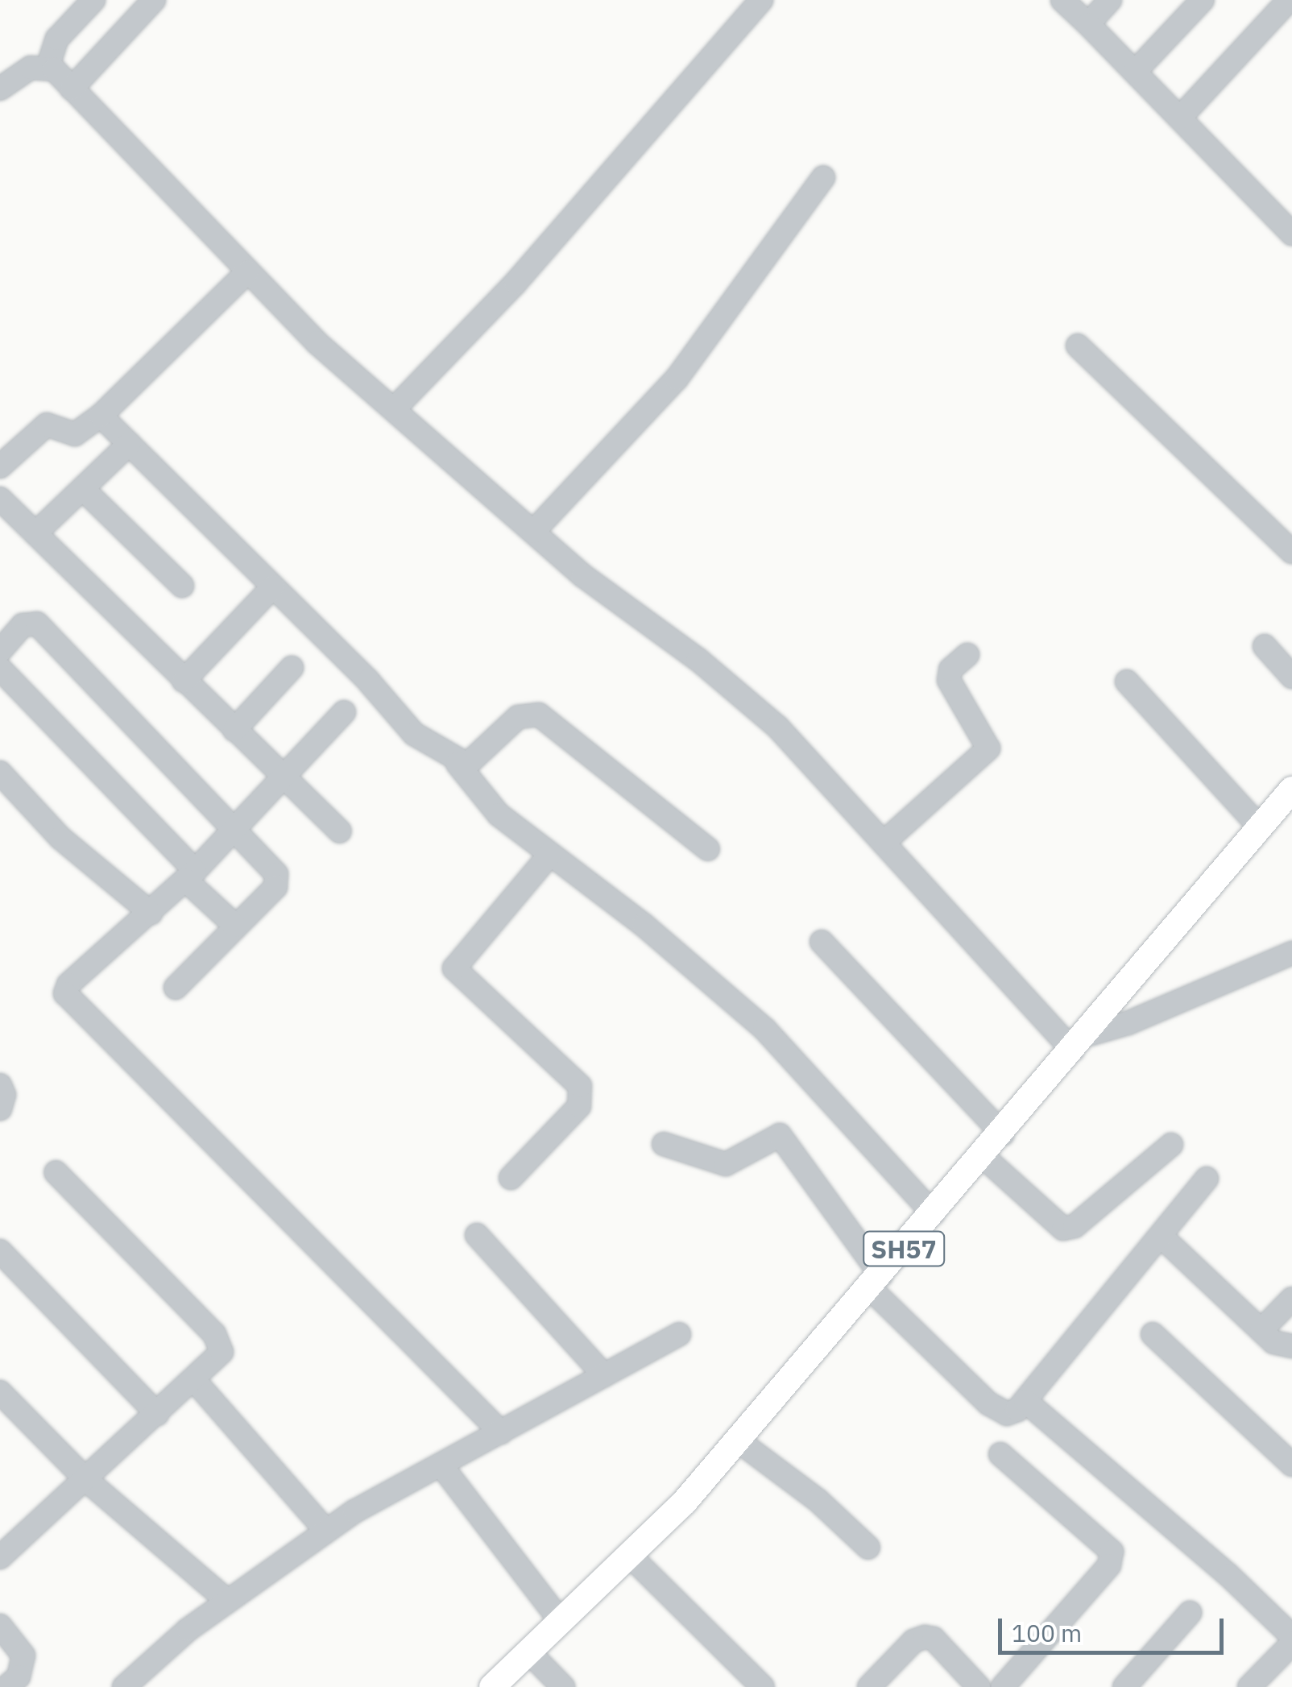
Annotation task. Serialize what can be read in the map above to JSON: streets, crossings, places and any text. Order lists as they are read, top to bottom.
{
  "streets": {
    "main road": ["SH57"]
  },
  "scale_bar": "100 m"
}
